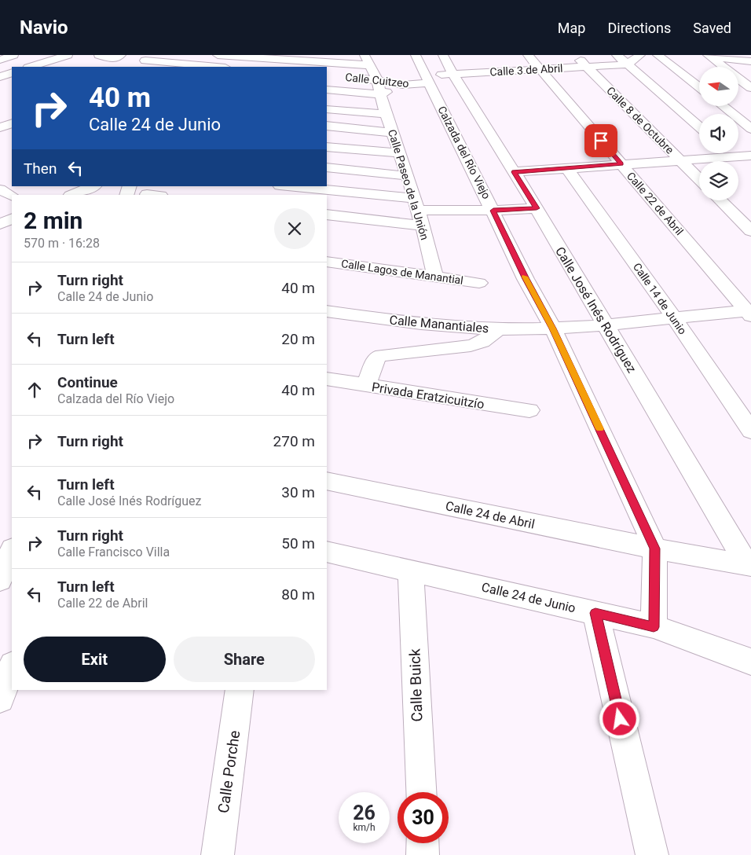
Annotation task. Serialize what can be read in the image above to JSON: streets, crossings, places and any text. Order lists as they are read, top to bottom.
{
  "streets": {
    "street": [
      "Calle 3 de Abril",
      "Calle Cuitzeo",
      "Calle 8 de Octubre",
      "Calzada del Río Viejo",
      "Calle Paseo de la Unión",
      "Calle 22 de Abril",
      "Calle Lagos de Manantial",
      "Calle 14 de Junio",
      "Calle José Inés Rodríguez",
      "Calle Manantiales",
      "Privada Eratzicuitzío",
      "Calle 24 de Abril",
      "Calle 24 de Junio",
      "Calle Buick",
      "Calle Porche"
    ]
  },
  "crossings": [
    ["Calle 3 de Abril", "Calle Cuitzeo"],
    ["Calle 3 de Abril", "Calle 8 de Octubre"],
    ["Calle 3 de Abril", "Calzada del Río Viejo"],
    ["Calle 3 de Abril", "Calle 22 de Abril"],
    ["Calle 3 de Abril", "Calle José Inés Rodríguez"],
    ["Calle Cuitzeo", "Calzada del Río Viejo"],
    ["Calle Cuitzeo", "Calle Paseo de la Unión"],
    ["Calzada del Río Viejo", "Calle José Inés Rodríguez"],
    ["Calzada del Río Viejo", "Calle Manantiales"],
    ["Calzada del Río Viejo", "Calle 24 de Abril"],
    ["Calle Paseo de la Unión", "Calle Lagos de Manantial"],
    ["Calle 22 de Abril", "Calle Manantiales"],
    ["Calle 14 de Junio", "Calle Manantiales"],
    ["Calle José Inés Rodríguez", "Calle Manantiales"],
    ["Calle José Inés Rodríguez", "Calle 24 de Abril"],
    ["Calle 24 de Junio", "Calle Buick"]
  ],
  "north": "left",
  "page": {
    "header": "Navio",
    "nav": ["Map", "Directions", "Saved"],
    "turn": ["40 m", "Calle 24 de Junio"],
    "then": "Then",
    "heading": ["2 min", "570 m · 16:28"],
    "list": [
      {
        "name": "Turn right",
        "note": "Calle 24 de Junio",
        "value": "40 m"
      },
      {
        "name": "Turn left",
        "value": "20 m"
      },
      {
        "name": "Continue",
        "note": "Calzada del Río Viejo",
        "value": "40 m"
      },
      {
        "name": "Turn right",
        "value": "270 m"
      },
      {
        "name": "Turn left",
        "note": "Calle José Inés Rodríguez",
        "value": "30 m"
      },
      {
        "name": "Turn right",
        "note": "Calle Francisco Villa",
        "value": "50 m"
      },
      {
        "name": "Turn left",
        "note": "Calle 22 de Abril",
        "value": "80 m"
      }
    ],
    "buttons": ["Exit", "Share"],
    "speed": "26 km/h",
    "limit": "30"
  }
}
